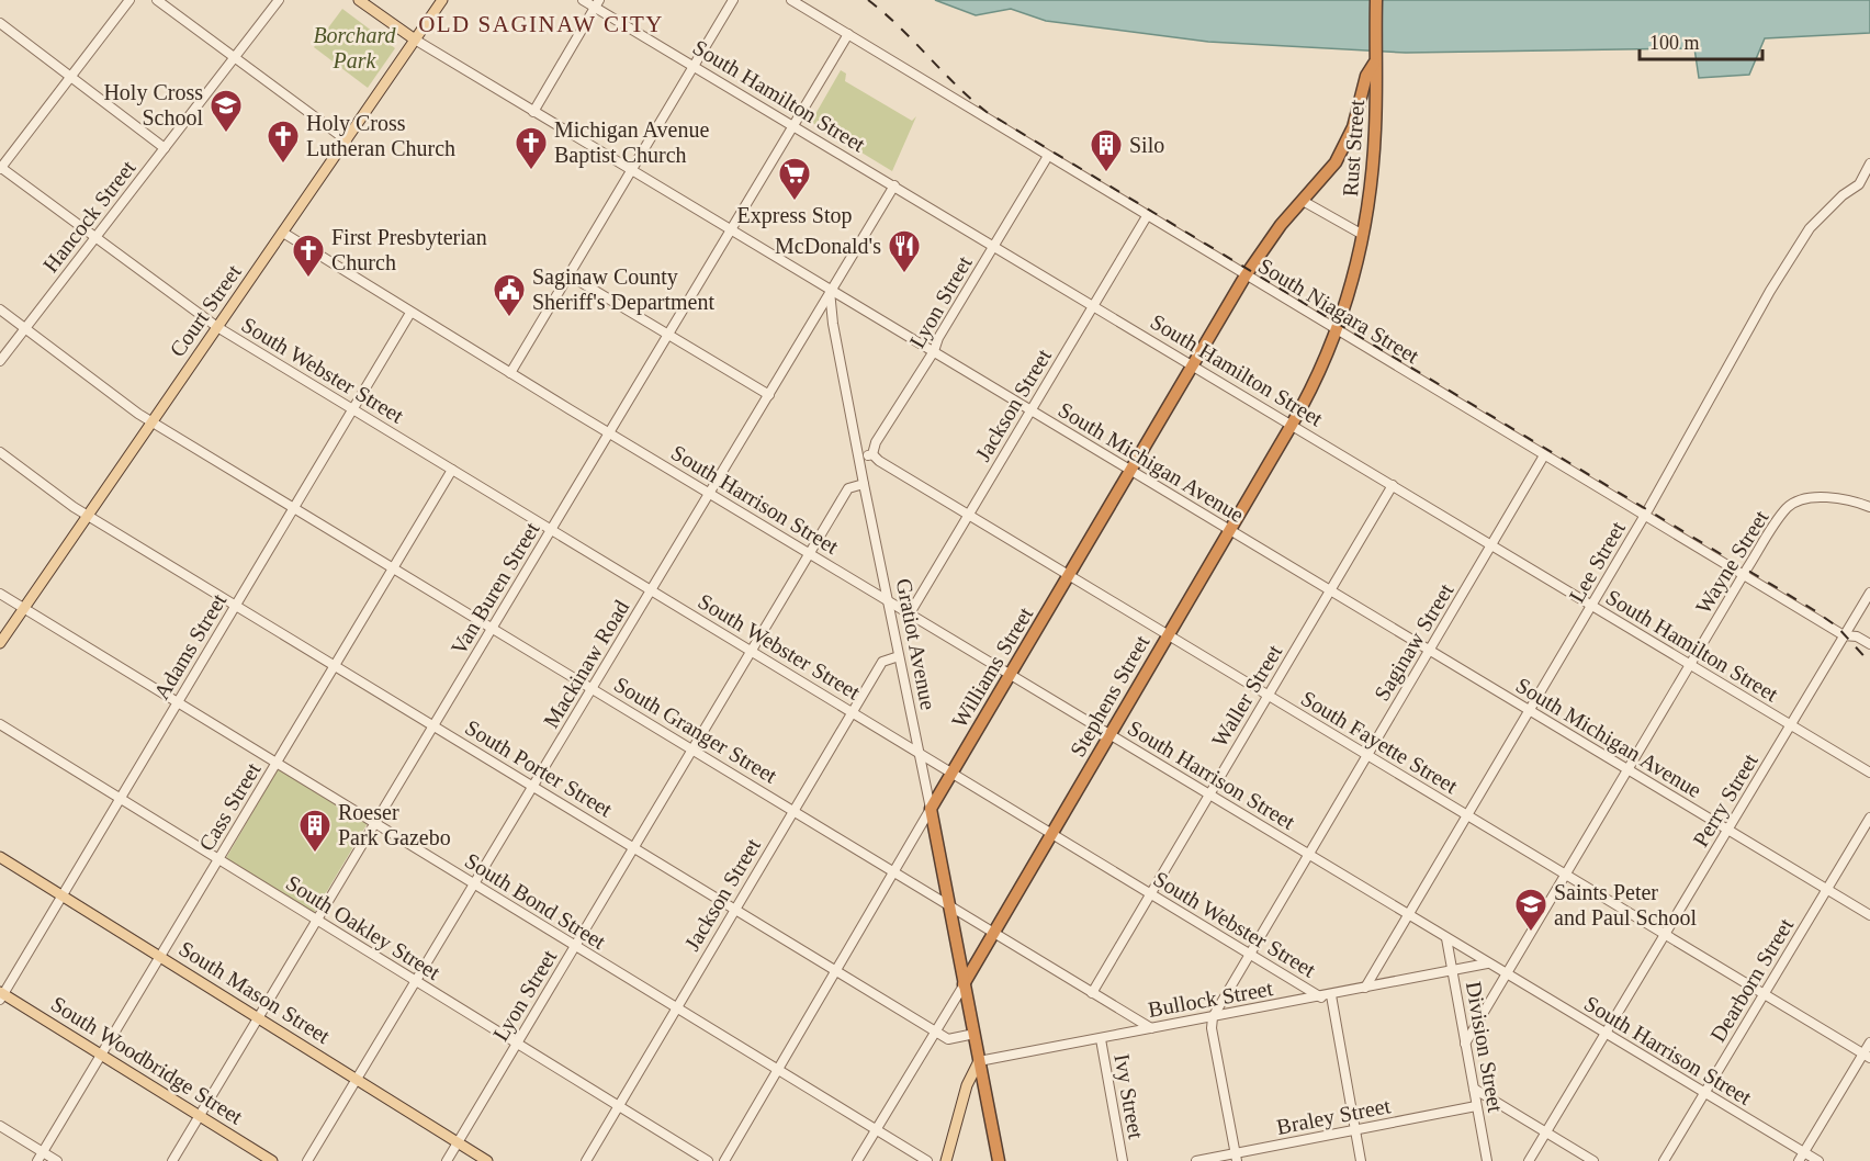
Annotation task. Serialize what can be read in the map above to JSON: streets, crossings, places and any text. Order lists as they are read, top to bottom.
{
  "streets": {
    "highway": [
      "Rust Street",
      "Gratiot Avenue",
      "Williams Street",
      "Stephens Street"
    ],
    "main road": ["Court Street", "South Mason Street", "South Woodbridge Street"],
    "street": [
      "South Hamilton Street",
      "Hancock Street",
      "Lyon Street",
      "South Niagara Street",
      "South Webster Street",
      "Jackson Street",
      "South Michigan Avenue",
      "South Harrison Street",
      "Lee Street",
      "Wayne Street",
      "Van Buren Street",
      "Saginaw Street",
      "Adams Street",
      "Mackinaw Road",
      "Waller Street",
      "South Granger Street",
      "South Fayette Street",
      "South Porter Street",
      "Perry Street",
      "Cass Street",
      "South Bond Street",
      "South Oakley Street",
      "Dearborn Street",
      "Bullock Street",
      "Division Street",
      "Ivy Street",
      "Braley Street"
    ]
  },
  "crossings": [
    ["South Hamilton Street", "Lyon Street"],
    ["South Hamilton Street", "Jackson Street"],
    ["South Hamilton Street", "Lee Street"],
    ["South Hamilton Street", "Wayne Street"],
    ["South Hamilton Street", "Van Buren Street"],
    ["South Hamilton Street", "Saginaw Street"],
    ["South Hamilton Street", "Mackinaw Road"],
    ["South Hamilton Street", "Williams Street"],
    ["South Hamilton Street", "Stephens Street"],
    ["South Hamilton Street", "Waller Street"],
    ["South Hamilton Street", "Perry Street"],
    ["Rust Street", "Williams Street"],
    ["Rust Street", "Stephens Street"],
    ["Hancock Street", "South Webster Street"],
    ["Hancock Street", "South Granger Street"],
    ["Lyon Street", "South Niagara Street"],
    ["Lyon Street", "South Webster Street"],
    ["Lyon Street", "South Michigan Avenue"],
    ["Lyon Street", "South Harrison Street"],
    ["Lyon Street", "Gratiot Avenue"],
    ["Lyon Street", "South Granger Street"],
    ["Lyon Street", "South Fayette Street"],
    ["Lyon Street", "South Porter Street"],
    ["Lyon Street", "South Bond Street"],
    ["Lyon Street", "South Oakley Street"],
    ["Lyon Street", "South Mason Street"],
    ["Court Street", "South Webster Street"],
    ["Court Street", "South Michigan Avenue"],
    ["Court Street", "South Harrison Street"],
    ["Court Street", "South Granger Street"],
    ["Court Street", "South Porter Street"],
    ["Court Street", "South Bond Street"],
    ["South Niagara Street", "Jackson Street"],
    ["South Niagara Street", "Lee Street"],
    ["South Niagara Street", "Wayne Street"],
    ["South Niagara Street", "Van Buren Street"],
    ["South Niagara Street", "Saginaw Street"],
    ["South Niagara Street", "Williams Street"],
    ["South Niagara Street", "Stephens Street"],
    ["South Niagara Street", "Perry Street"],
    ["South Webster Street", "Jackson Street"],
    ["South Webster Street", "Van Buren Street"],
    ["South Webster Street", "Saginaw Street"],
    ["South Webster Street", "Gratiot Avenue"],
    ["South Webster Street", "Adams Street"],
    ["South Webster Street", "Mackinaw Road"],
    ["South Webster Street", "Williams Street"],
    ["South Webster Street", "Stephens Street"],
    ["South Webster Street", "Waller Street"],
    ["South Webster Street", "Cass Street"],
    ["South Webster Street", "Bullock Street"],
    ["Jackson Street", "South Michigan Avenue"],
    ["Jackson Street", "South Harrison Street"],
    ["Jackson Street", "Gratiot Avenue"],
    ["Jackson Street", "South Granger Street"],
    ["Jackson Street", "South Fayette Street"],
    ["Jackson Street", "South Porter Street"],
    ["Jackson Street", "South Bond Street"],
    ["Jackson Street", "South Oakley Street"],
    ["South Michigan Avenue", "Lee Street"],
    ["South Michigan Avenue", "Wayne Street"],
    ["South Michigan Avenue", "Van Buren Street"],
    ["South Michigan Avenue", "Saginaw Street"],
    ["South Michigan Avenue", "Gratiot Avenue"],
    ["South Michigan Avenue", "Mackinaw Road"],
    ["South Michigan Avenue", "Williams Street"],
    ["South Michigan Avenue", "Stephens Street"],
    ["South Michigan Avenue", "Waller Street"],
    ["South Michigan Avenue", "Perry Street"],
    ["South Michigan Avenue", "Dearborn Street"],
    ["South Harrison Street", "Lee Street"],
    ["South Harrison Street", "Wayne Street"],
    ["South Harrison Street", "Van Buren Street"],
    ["South Harrison Street", "Saginaw Street"],
    ["South Harrison Street", "Gratiot Avenue"],
    ["South Harrison Street", "Adams Street"],
    ["South Harrison Street", "Mackinaw Road"],
    ["South Harrison Street", "Williams Street"],
    ["South Harrison Street", "Stephens Street"],
    ["South Harrison Street", "Waller Street"],
    ["South Harrison Street", "Perry Street"],
    ["South Harrison Street", "Dearborn Street"],
    ["South Harrison Street", "Bullock Street"],
    ["South Harrison Street", "Division Street"],
    ["Lee Street", "South Fayette Street"],
    ["Lee Street", "Bullock Street"],
    ["Wayne Street", "South Fayette Street"],
    ["Wayne Street", "Division Street"],
    ["Van Buren Street", "South Granger Street"],
    ["Van Buren Street", "South Porter Street"],
    ["Van Buren Street", "South Bond Street"],
    ["Van Buren Street", "South Oakley Street"],
    ["Van Buren Street", "South Mason Street"],
    ["Van Buren Street", "South Woodbridge Street"],
    ["Saginaw Street", "South Fayette Street"],
    ["Saginaw Street", "Bullock Street"],
    ["Gratiot Avenue", "Mackinaw Road"],
    ["Gratiot Avenue", "Williams Street"],
    ["Gratiot Avenue", "Stephens Street"],
    ["Gratiot Avenue", "South Granger Street"],
    ["Gratiot Avenue", "South Porter Street"],
    ["Gratiot Avenue", "Bullock Street"],
    ["Adams Street", "South Granger Street"],
    ["Adams Street", "South Porter Street"],
    ["Adams Street", "South Bond Street"],
    ["Adams Street", "South Oakley Street"],
    ["Adams Street", "South Mason Street"],
    ["Adams Street", "South Woodbridge Street"],
    ["Mackinaw Road", "South Granger Street"],
    ["Mackinaw Road", "South Porter Street"],
    ["Mackinaw Road", "South Bond Street"],
    ["Mackinaw Road", "South Oakley Street"],
    ["Mackinaw Road", "South Mason Street"],
    ["Williams Street", "South Granger Street"],
    ["Williams Street", "South Fayette Street"],
    ["Williams Street", "South Porter Street"],
    ["Williams Street", "South Bond Street"],
    ["Stephens Street", "South Granger Street"],
    ["Stephens Street", "South Fayette Street"],
    ["Stephens Street", "South Porter Street"],
    ["Stephens Street", "South Bond Street"],
    ["Waller Street", "South Granger Street"],
    ["Waller Street", "South Fayette Street"],
    ["South Granger Street", "Cass Street"],
    ["South Granger Street", "Bullock Street"],
    ["South Fayette Street", "Perry Street"],
    ["South Fayette Street", "Dearborn Street"],
    ["South Porter Street", "Cass Street"],
    ["Cass Street", "South Bond Street"],
    ["Cass Street", "South Oakley Street"],
    ["Cass Street", "South Mason Street"],
    ["Cass Street", "South Woodbridge Street"],
    ["Bullock Street", "Division Street"],
    ["Bullock Street", "Ivy Street"],
    ["Division Street", "Braley Street"]
  ],
  "districts": ["OLD SAGINAW CITY"],
  "parks": ["Borchard Park"],
  "places": {
    "school or university": ["Holy Cross School", "Saints Peter and Paul School"],
    "church": ["Holy Cross Lutheran Church", "Michigan Avenue Baptist Church", "First Presbyterian Church"],
    "building": ["Silo", "Roeser Park Gazebo"],
    "supermarket": ["Express Stop"],
    "restaurant": ["McDonald's"],
    "public building": ["Saginaw County Sheriff's Department"]
  },
  "scale_bar": "100 m"
}
